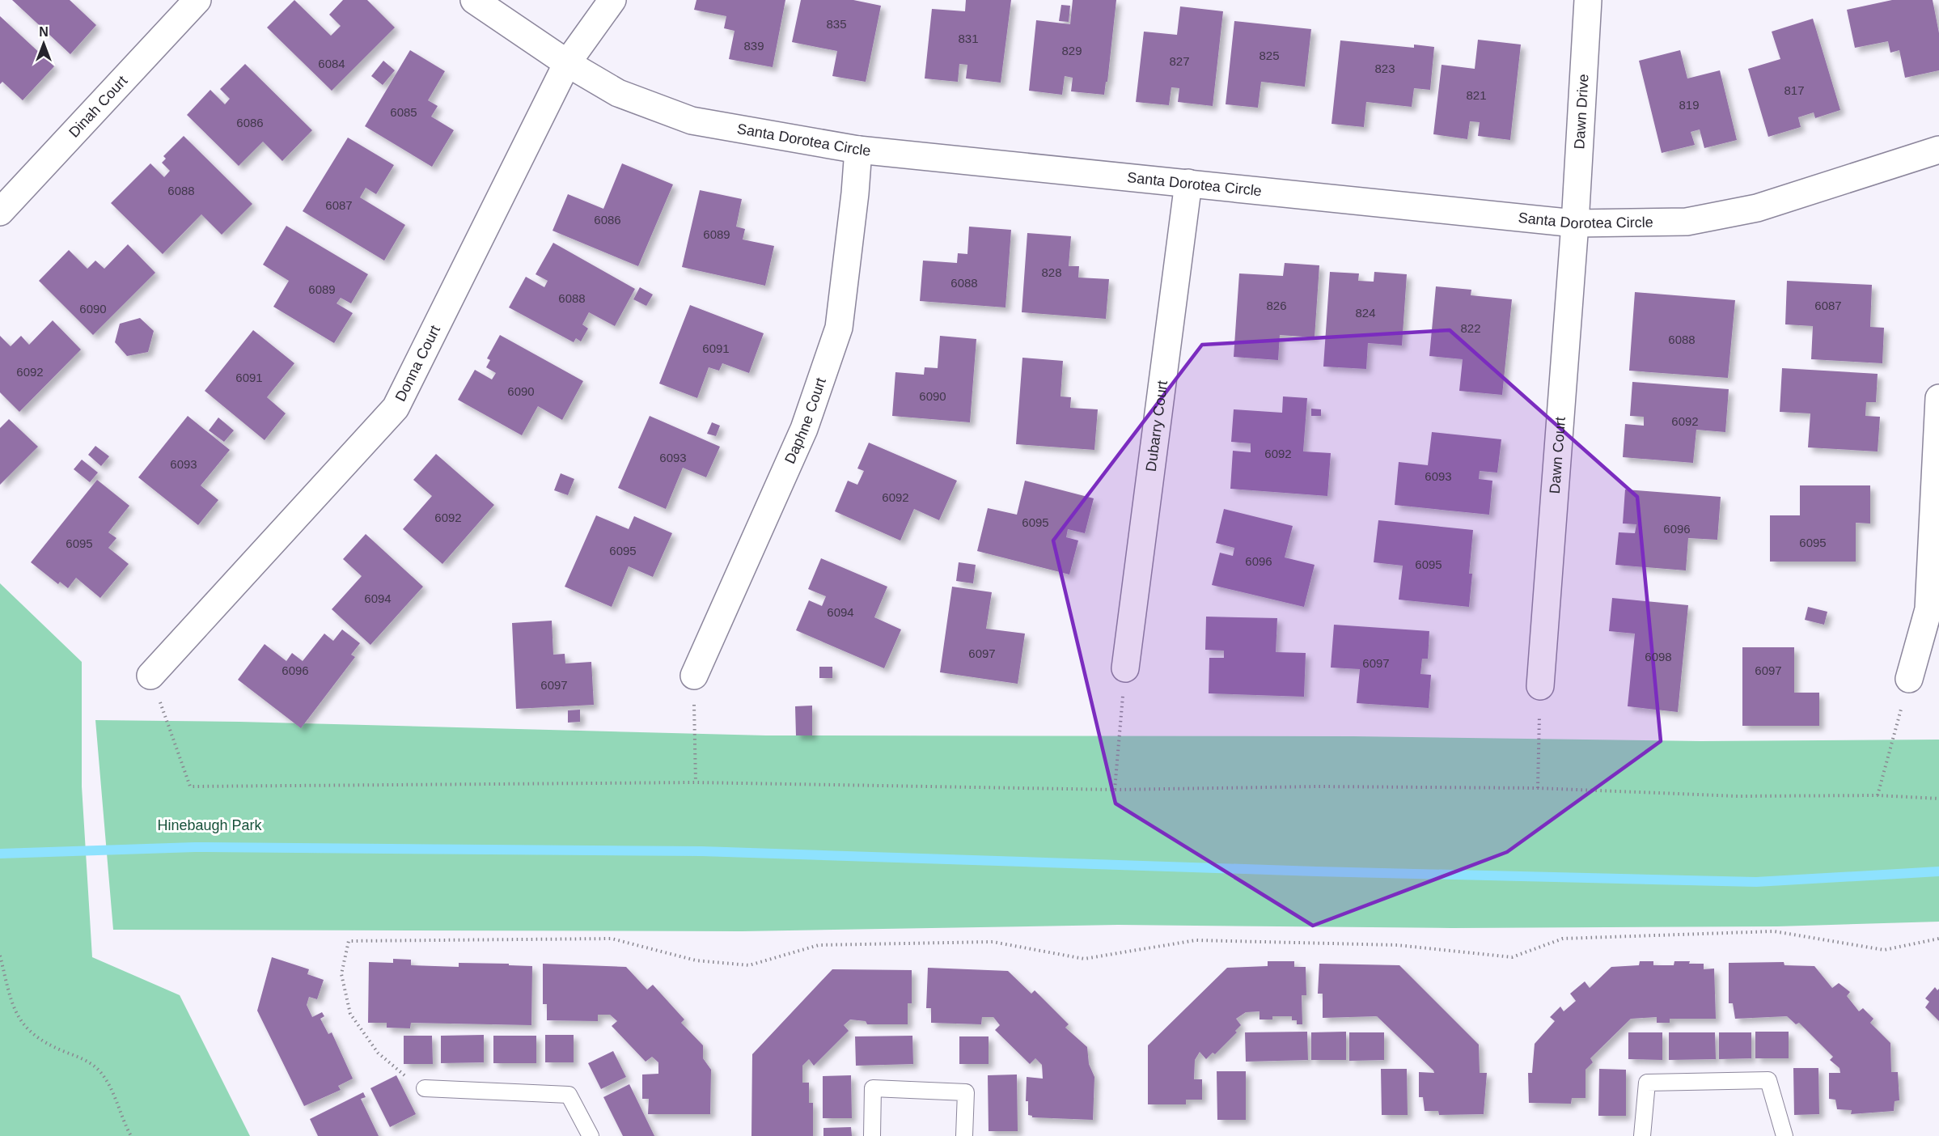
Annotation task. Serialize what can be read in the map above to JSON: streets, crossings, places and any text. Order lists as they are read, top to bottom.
{
  "streets": {
    "street": [
      "Dinah Court",
      "Dawn Drive",
      "Santa Dorotea Circle",
      "Donna Court",
      "Daphne Court",
      "Dubarry Court",
      "Dawn Court"
    ]
  },
  "crossings": [
    ["Dawn Drive", "Santa Dorotea Circle"],
    ["Dawn Drive", "Dawn Court"],
    ["Santa Dorotea Circle", "Donna Court"],
    ["Santa Dorotea Circle", "Daphne Court"],
    ["Santa Dorotea Circle", "Dubarry Court"],
    ["Santa Dorotea Circle", "Dawn Court"]
  ],
  "parks": ["Hinebaugh Park"],
  "house_numbers": [
    "835",
    "831",
    "839",
    "829",
    "825",
    "827",
    "6084",
    "823",
    "817",
    "821",
    "819",
    "6085",
    "6086",
    "6088",
    "6087",
    "6086",
    "6089",
    "828",
    "6088",
    "6089",
    "6088",
    "826",
    "6087",
    "6090",
    "824",
    "822",
    "6088",
    "6091",
    "6092",
    "6091",
    "6090",
    "6090",
    "6092",
    "6092",
    "6093",
    "6093",
    "6093",
    "6092",
    "6092",
    "6095",
    "6096",
    "6095",
    "6095",
    "6095",
    "6096",
    "6095",
    "6094",
    "6094",
    "6097",
    "6098",
    "6097",
    "6096",
    "6097",
    "6097"
  ],
  "north": "top"
}
